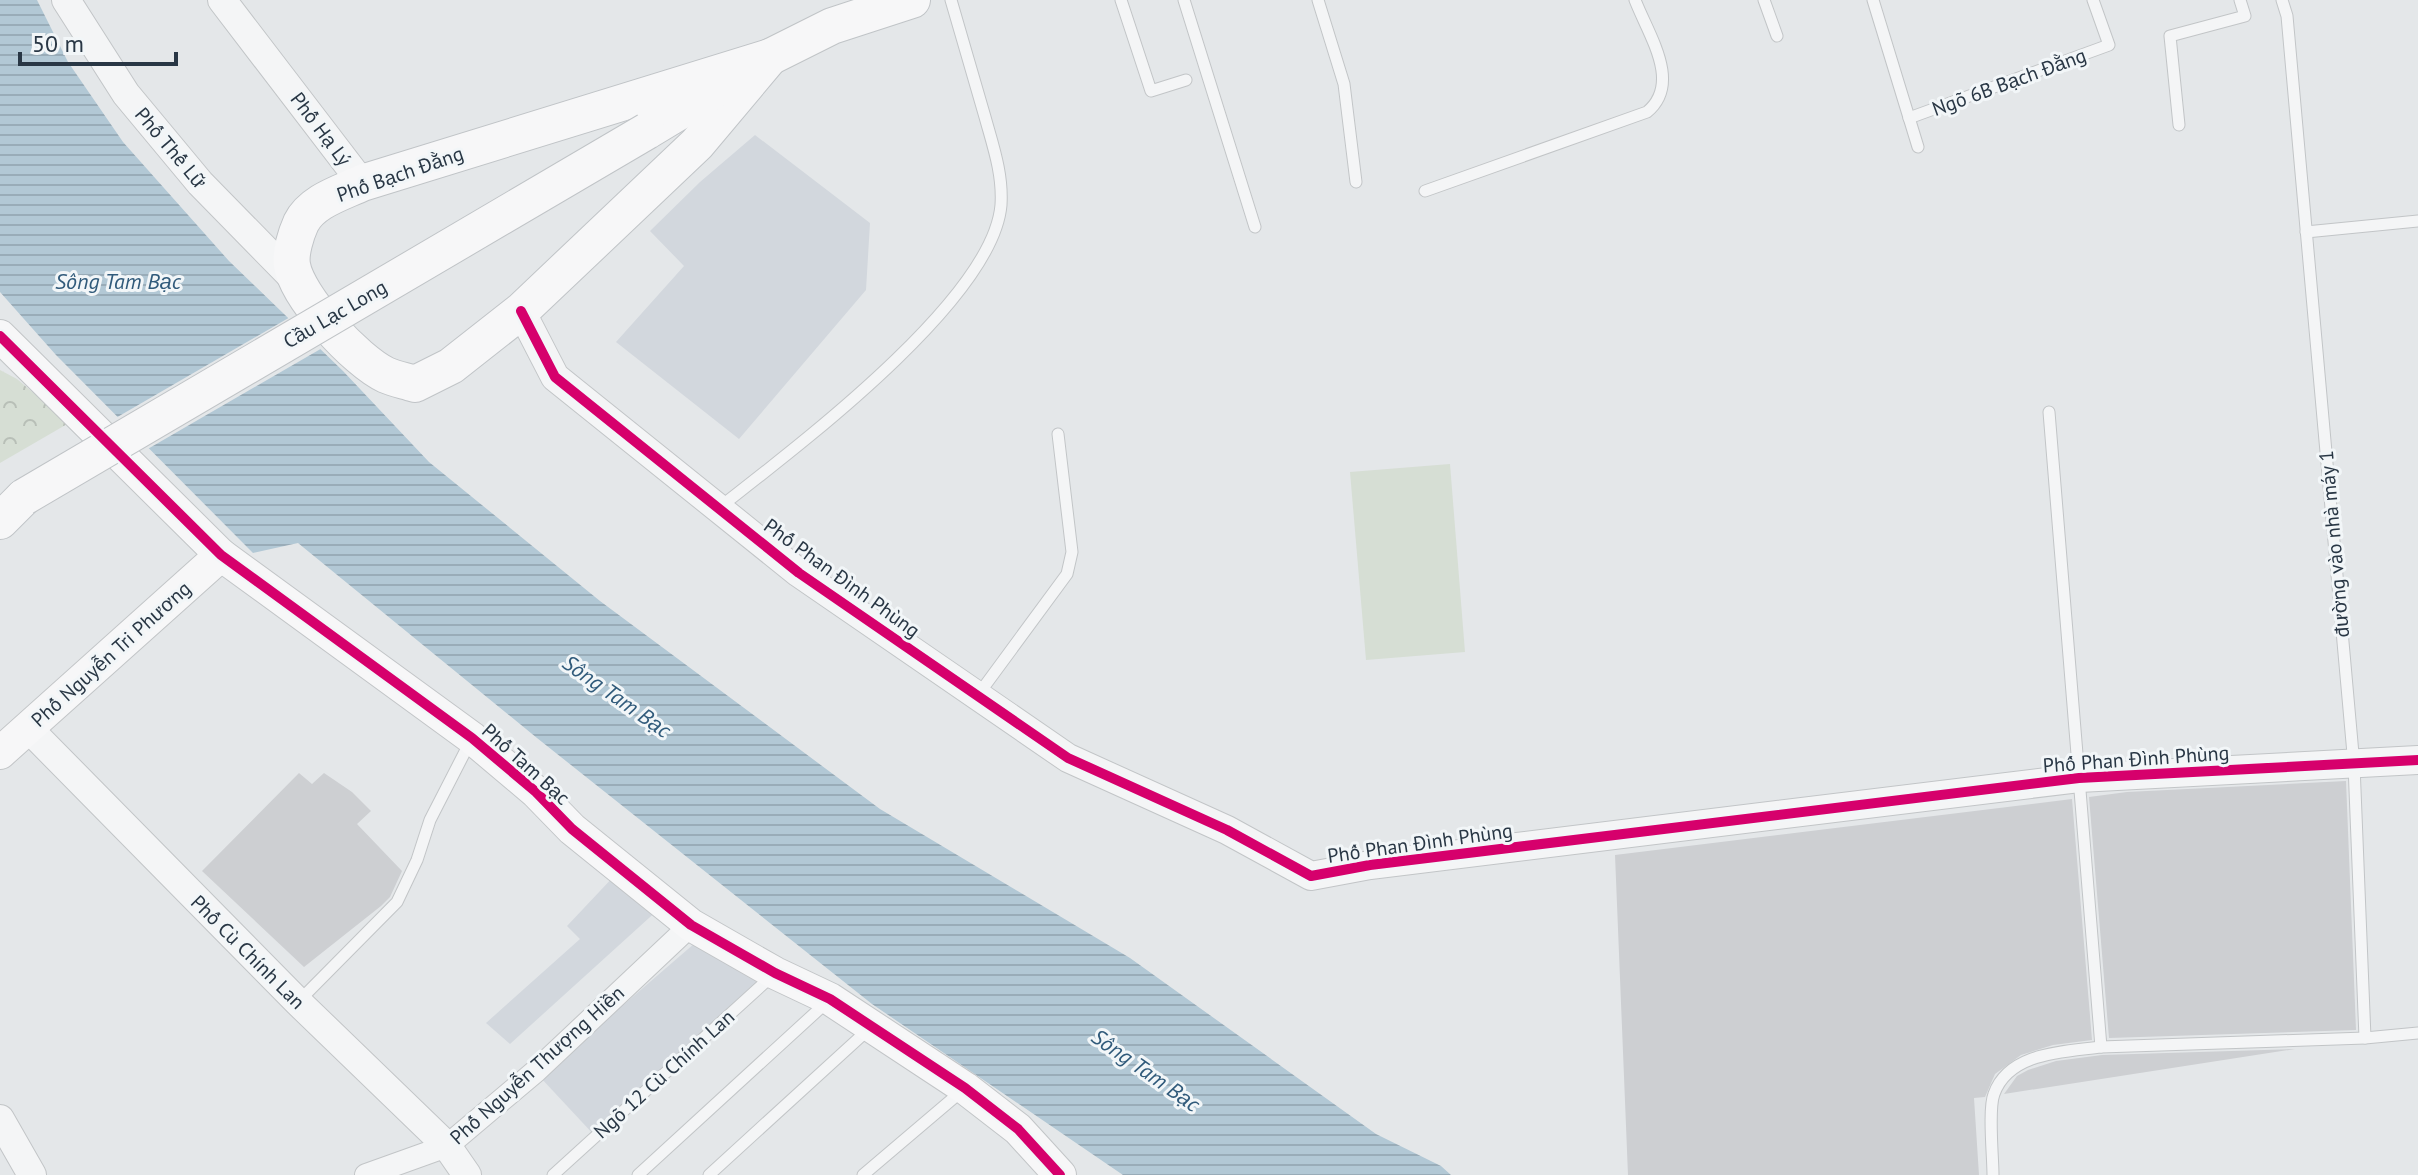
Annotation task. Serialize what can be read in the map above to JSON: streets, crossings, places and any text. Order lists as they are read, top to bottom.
{
  "streets": {
    "main road": [
      "Phố Bạch Đằng",
      "Cầu Lạc Long",
      "Phố Nguyễn Tri Phương",
      "Phố Tam Bạc"
    ],
    "street": [
      "Phố Hạ Lý",
      "Phố Thế Lữ",
      "Phố Phan Đình Phùng",
      "Phố Cù Chính Lan",
      "Phố Nguyễn Thượng Hiền"
    ],
    "lane": ["Ngõ 6B Bạch Đằng", "đường vào nhà máy 1", "Ngõ 12 Cù Chính Lan"]
  },
  "crossings": [
    ["Phố Hạ Lý", "Phố Bạch Đằng"],
    ["Phố Thế Lữ", "Phố Bạch Đằng"],
    ["Phố Bạch Đằng", "Cầu Lạc Long"],
    ["Phố Bạch Đằng", "Phố Phan Đình Phùng"],
    ["đường vào nhà máy 1", "Phố Phan Đình Phùng"],
    ["Phố Nguyễn Tri Phương", "Phố Tam Bạc"],
    ["Phố Nguyễn Tri Phương", "Phố Cù Chính Lan"],
    ["Phố Tam Bạc", "Phố Nguyễn Thượng Hiền"],
    ["Phố Tam Bạc", "Ngõ 12 Cù Chính Lan"],
    ["Phố Cù Chính Lan", "Phố Nguyễn Thượng Hiền"]
  ],
  "water": ["Sông Tam Bạc"],
  "scale_bar": "50 m"
}
